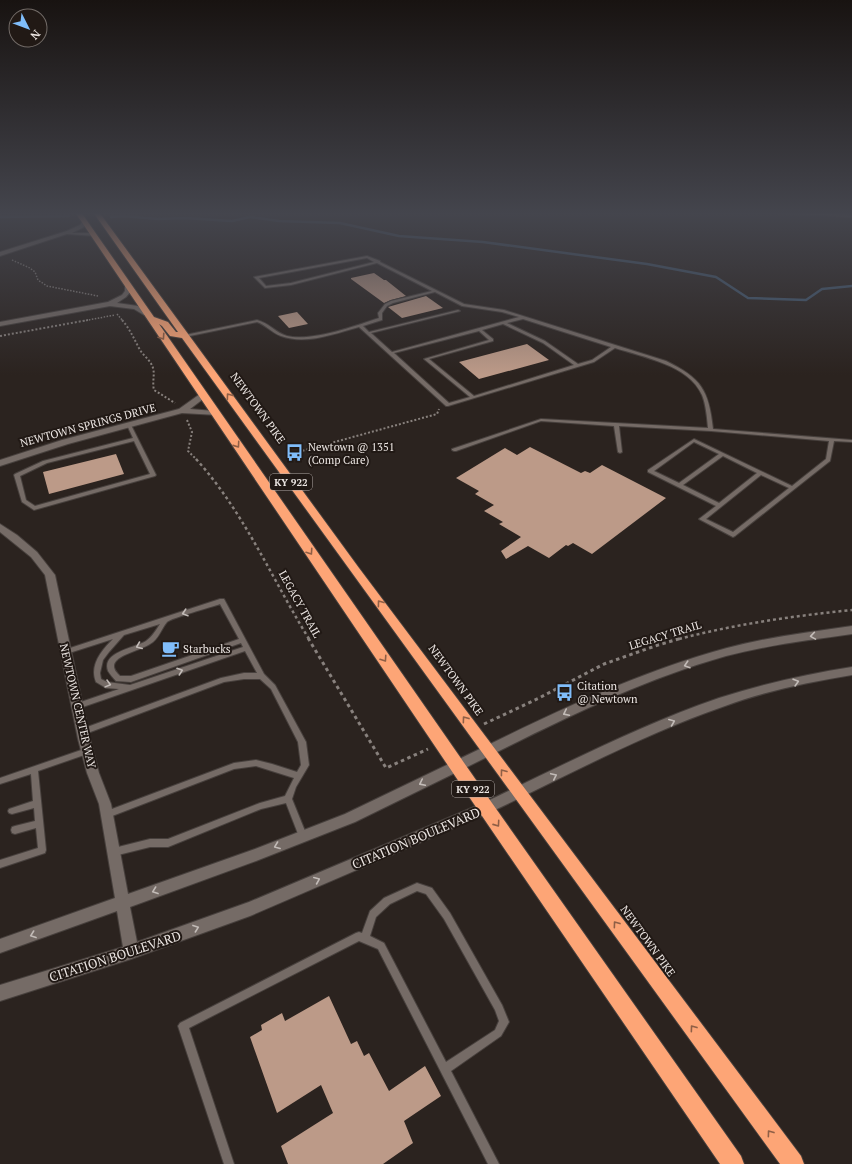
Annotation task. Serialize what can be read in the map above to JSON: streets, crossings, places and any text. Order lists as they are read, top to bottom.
{
  "streets": {
    "highway": ["NEWTOWN PIKE", "KY 922"],
    "street": ["NEWTOWN SPRINGS DRIVE", "NEWTOWN CENTER WAY", "CITATION BOULEVARD"],
    "path": ["LEGACY TRAIL"]
  },
  "crossings": [
    ["NEWTOWN PIKE", "CITATION BOULEVARD"],
    ["NEWTOWN SPRINGS DRIVE", "KY 922"],
    ["NEWTOWN SPRINGS DRIVE", "LEGACY TRAIL"],
    ["KY 922", "CITATION BOULEVARD"],
    ["NEWTOWN CENTER WAY", "CITATION BOULEVARD"]
  ],
  "places": {
    "bus stop": ["Newtown @ 1351 (Comp Care)", "Citation @ Newtown"],
    "cafe": ["Starbucks"]
  },
  "north": "bottom right"
}
